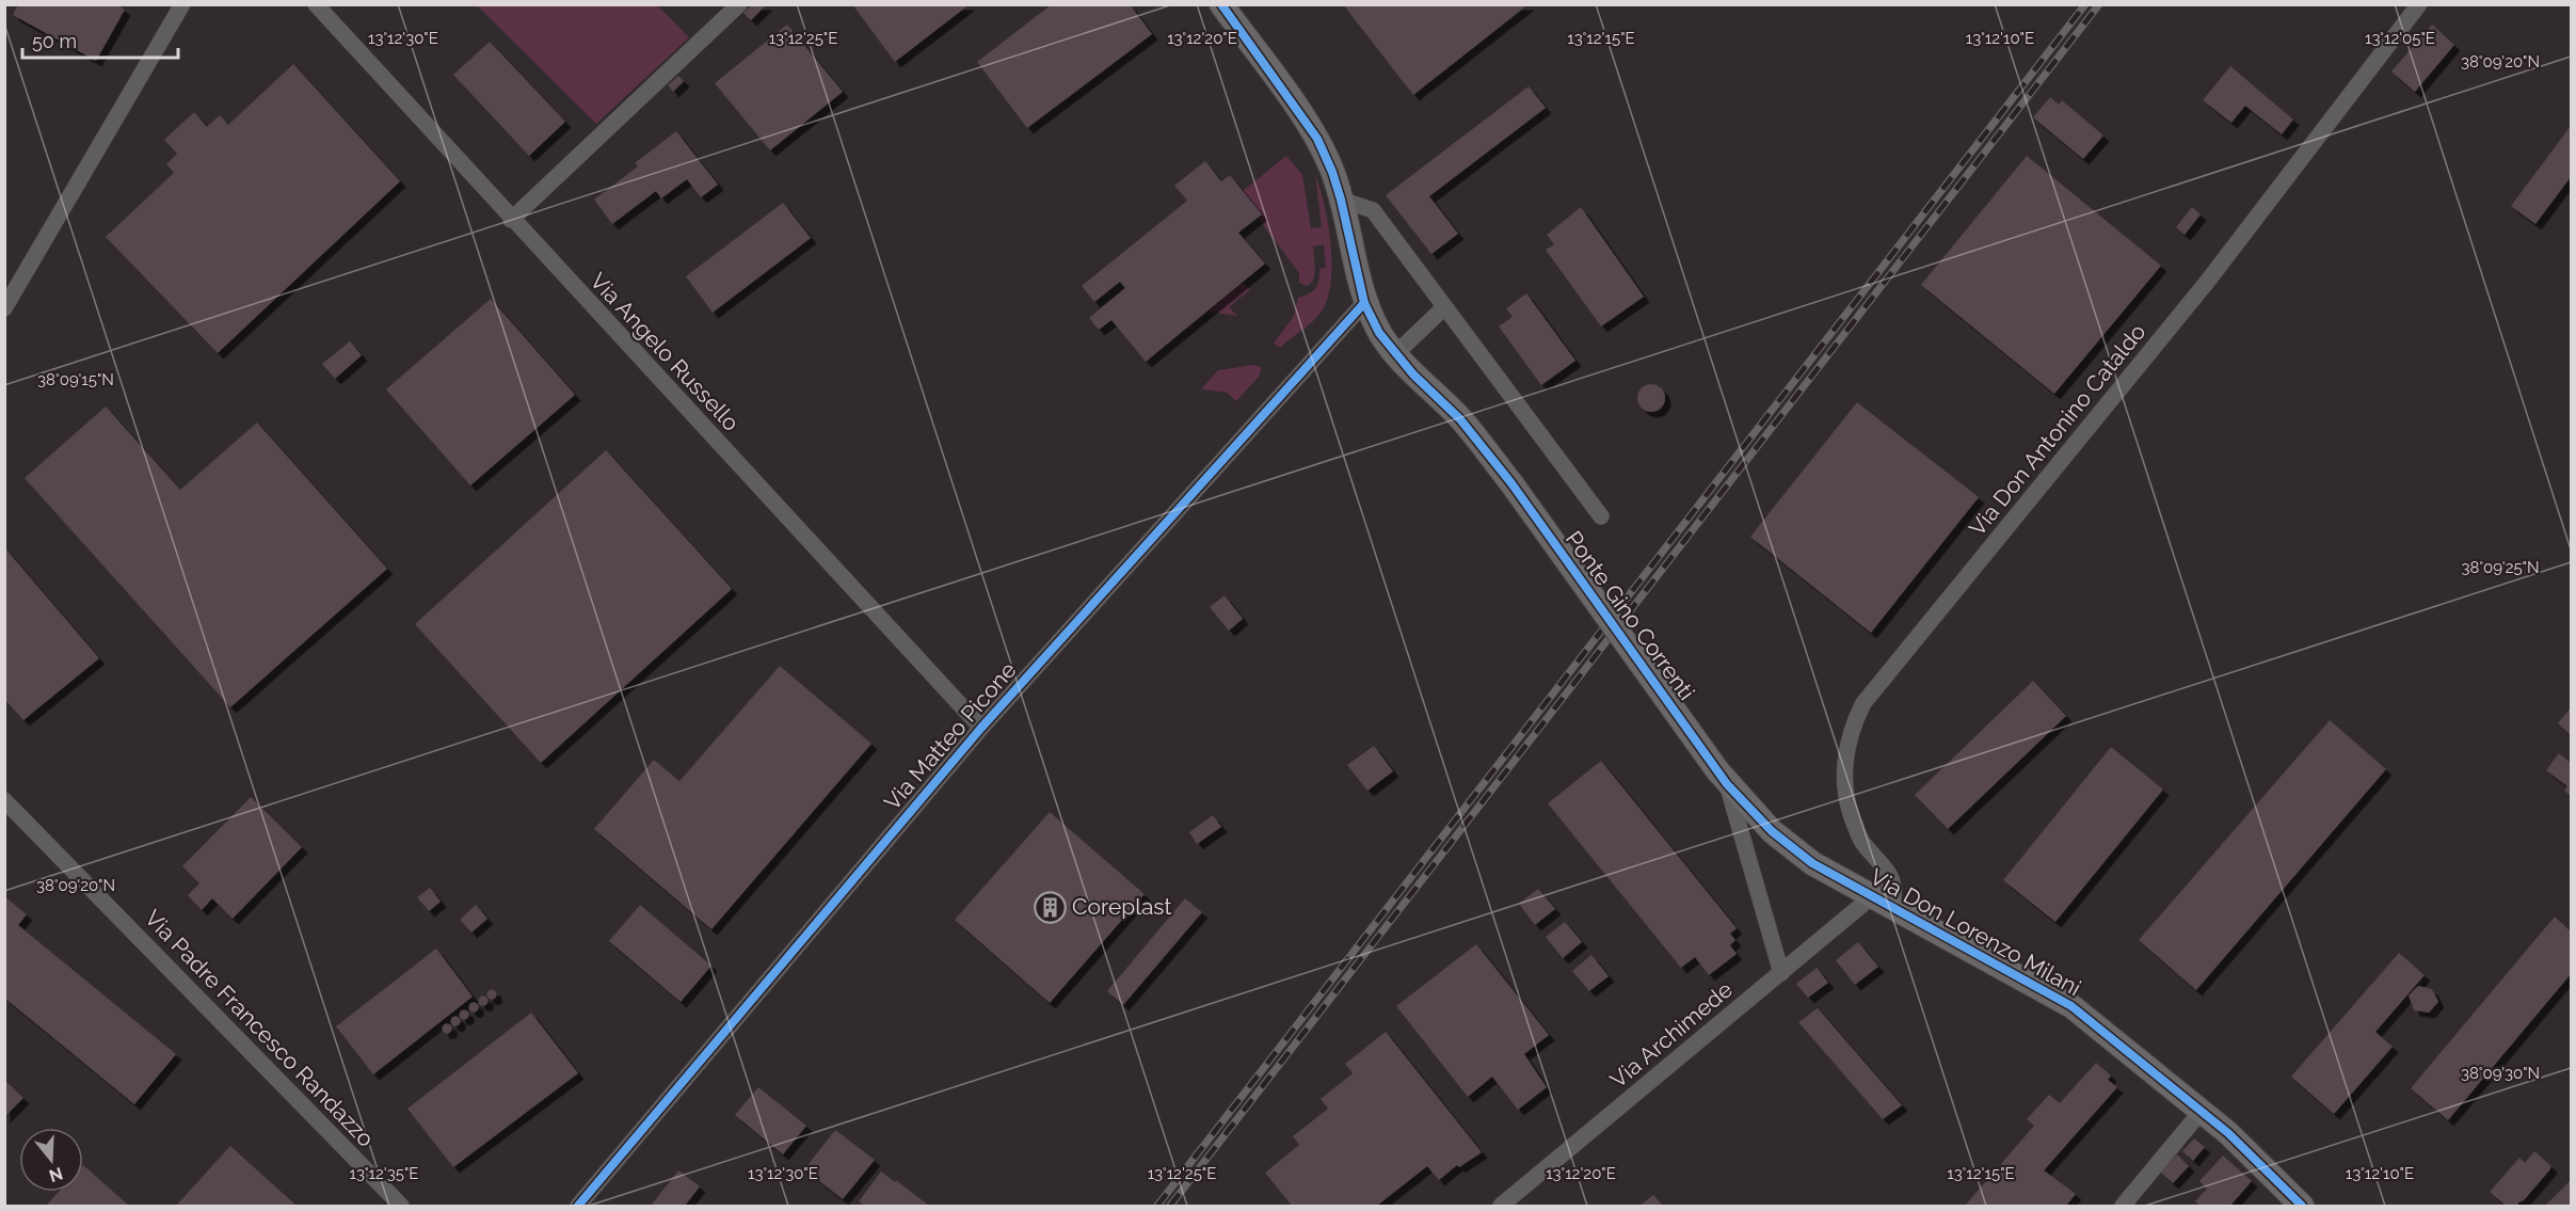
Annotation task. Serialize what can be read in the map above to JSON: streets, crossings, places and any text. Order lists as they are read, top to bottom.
{
  "streets": {
    "street": [
      "Via Angelo Russello",
      "Via Don Antonino Cataldo",
      "Ponte Gino Correnti",
      "Via Matteo Picone",
      "Via Don Lorenzo Milani",
      "Via Padre Francesco Randazzo",
      "Via Archimede"
    ]
  },
  "crossings": [
    ["Via Angelo Russello", "Via Matteo Picone"],
    ["Via Don Antonino Cataldo", "Via Don Lorenzo Milani"],
    ["Ponte Gino Correnti", "Via Don Lorenzo Milani"],
    ["Via Don Lorenzo Milani", "Via Archimede"]
  ],
  "places": {
    "building": ["Coreplast"]
  },
  "scale_bar": "50 m",
  "north": "bottom",
  "coordinates": [
    "13°12'30\"E",
    "13°12'25\"E",
    "13°12'20\"E",
    "13°12'15\"E",
    "13°12'10\"E",
    "13°12'05\"E",
    "38°09'20\"N",
    "38°09'15\"N",
    "38°09'25\"N",
    "38°09'30\"N",
    "13°12'35\"E"
  ]
}
